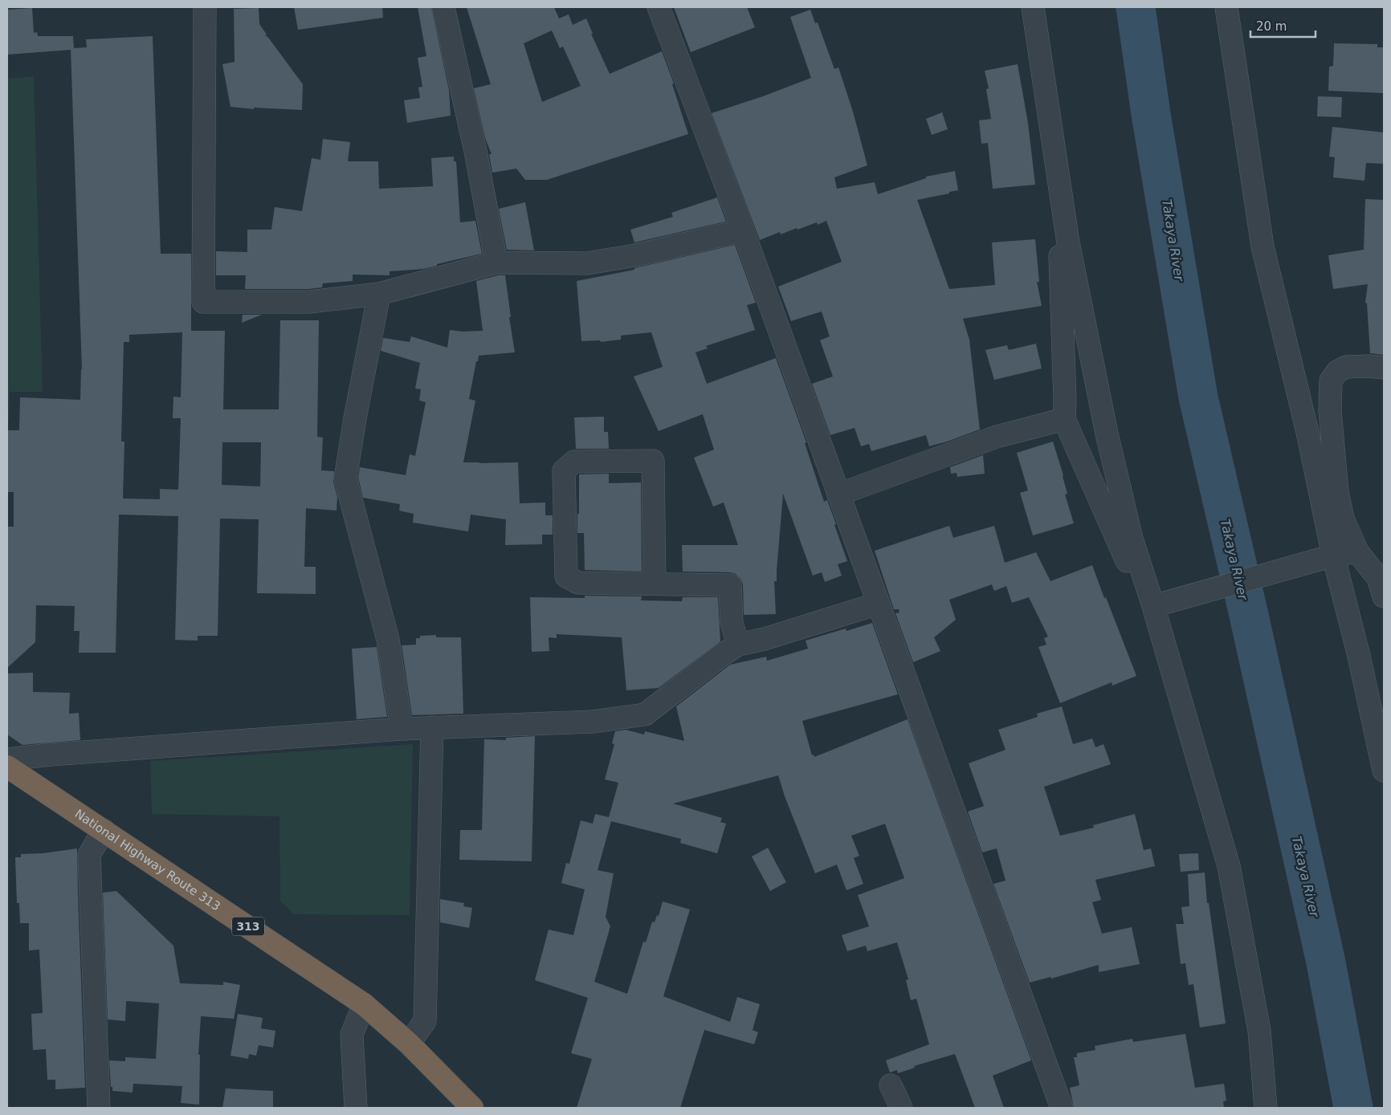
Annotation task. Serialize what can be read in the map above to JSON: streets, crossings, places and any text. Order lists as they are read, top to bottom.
{
  "streets": {
    "highway": ["National Highway Route 313", "313"]
  },
  "water": ["Takaya River"],
  "scale_bar": "20 m"
}
